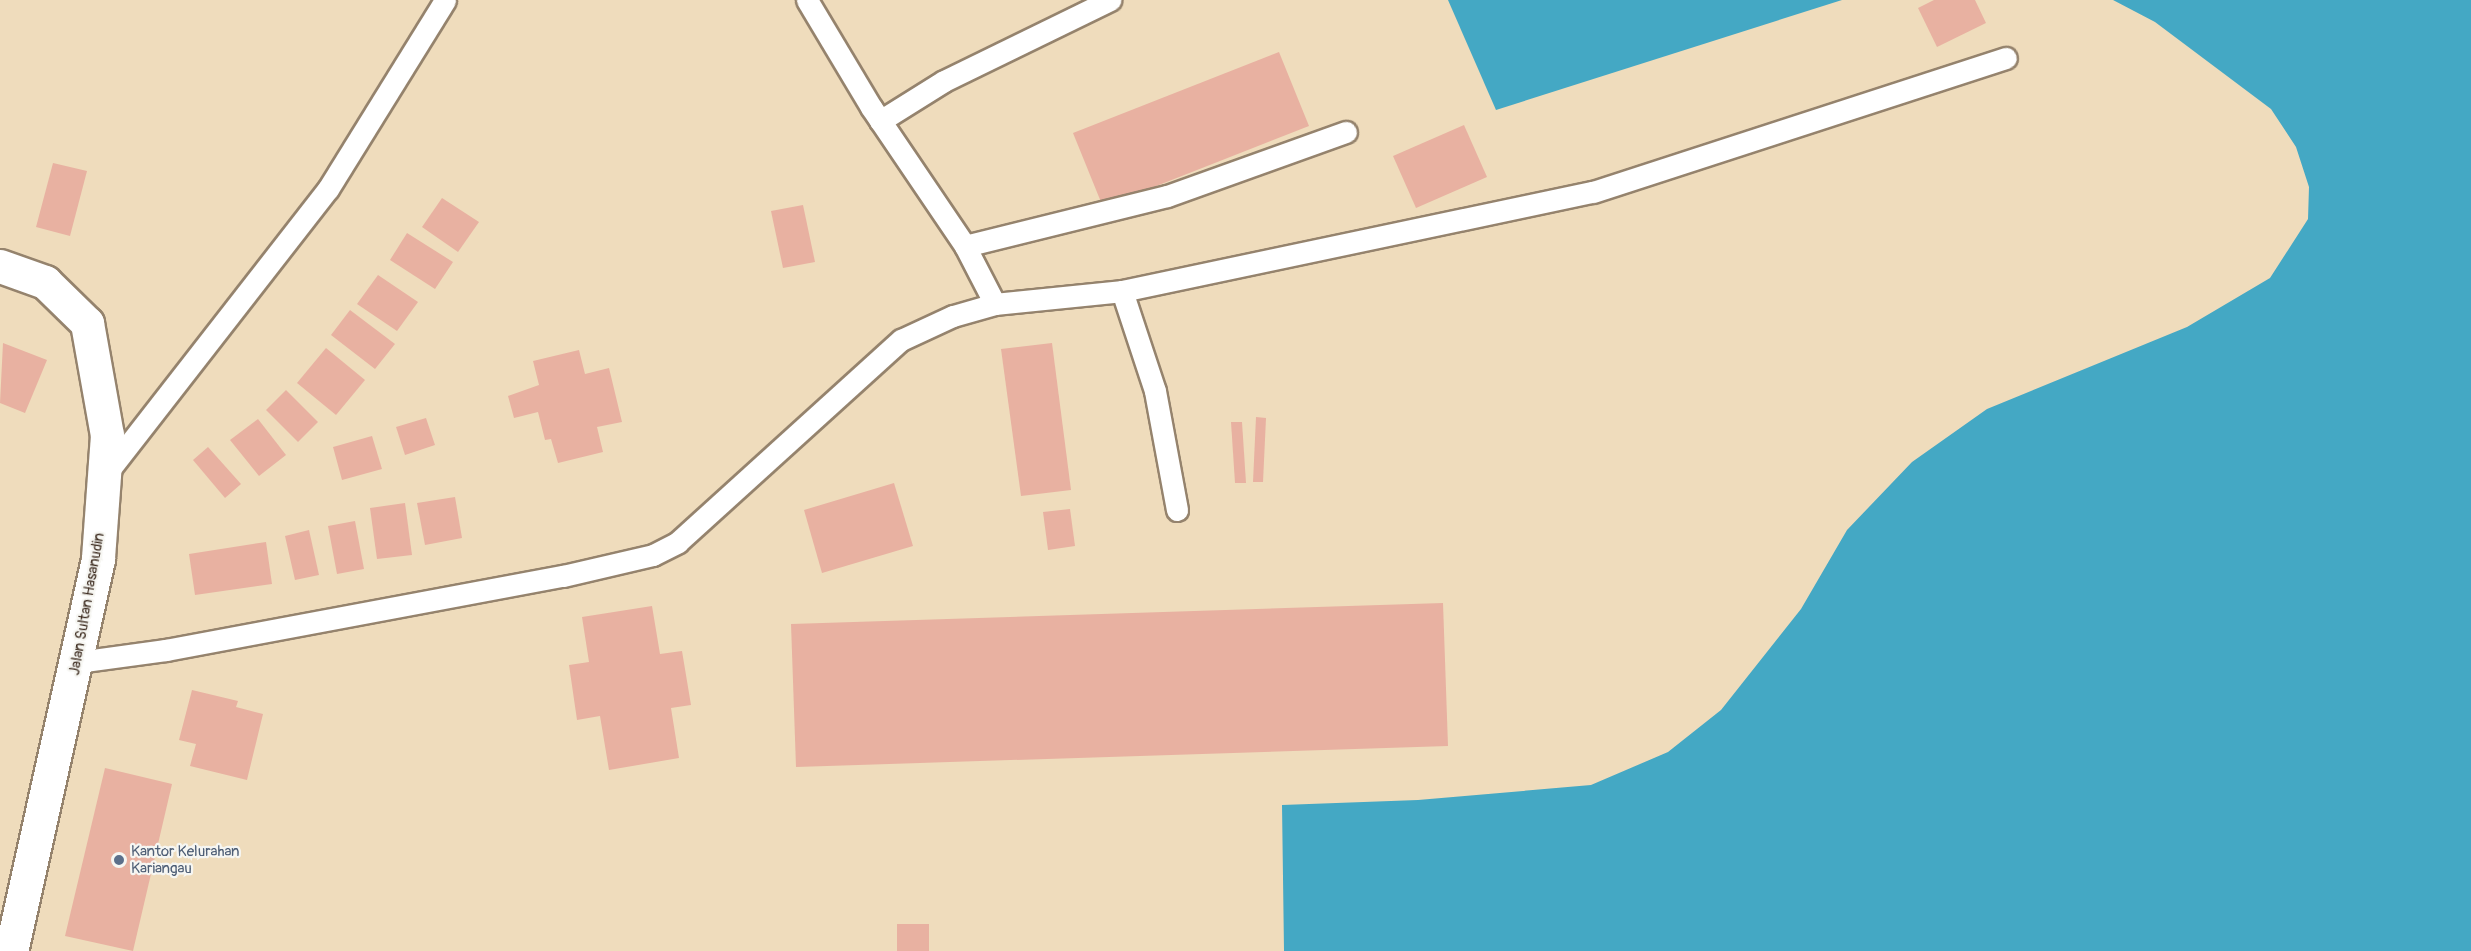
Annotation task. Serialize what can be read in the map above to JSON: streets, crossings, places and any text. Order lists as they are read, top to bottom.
{
  "streets": {
    "street": ["Jalan Sultan Hasanudin"]
  },
  "places": ["Kantor Kelurahan Kariangau"]
}
